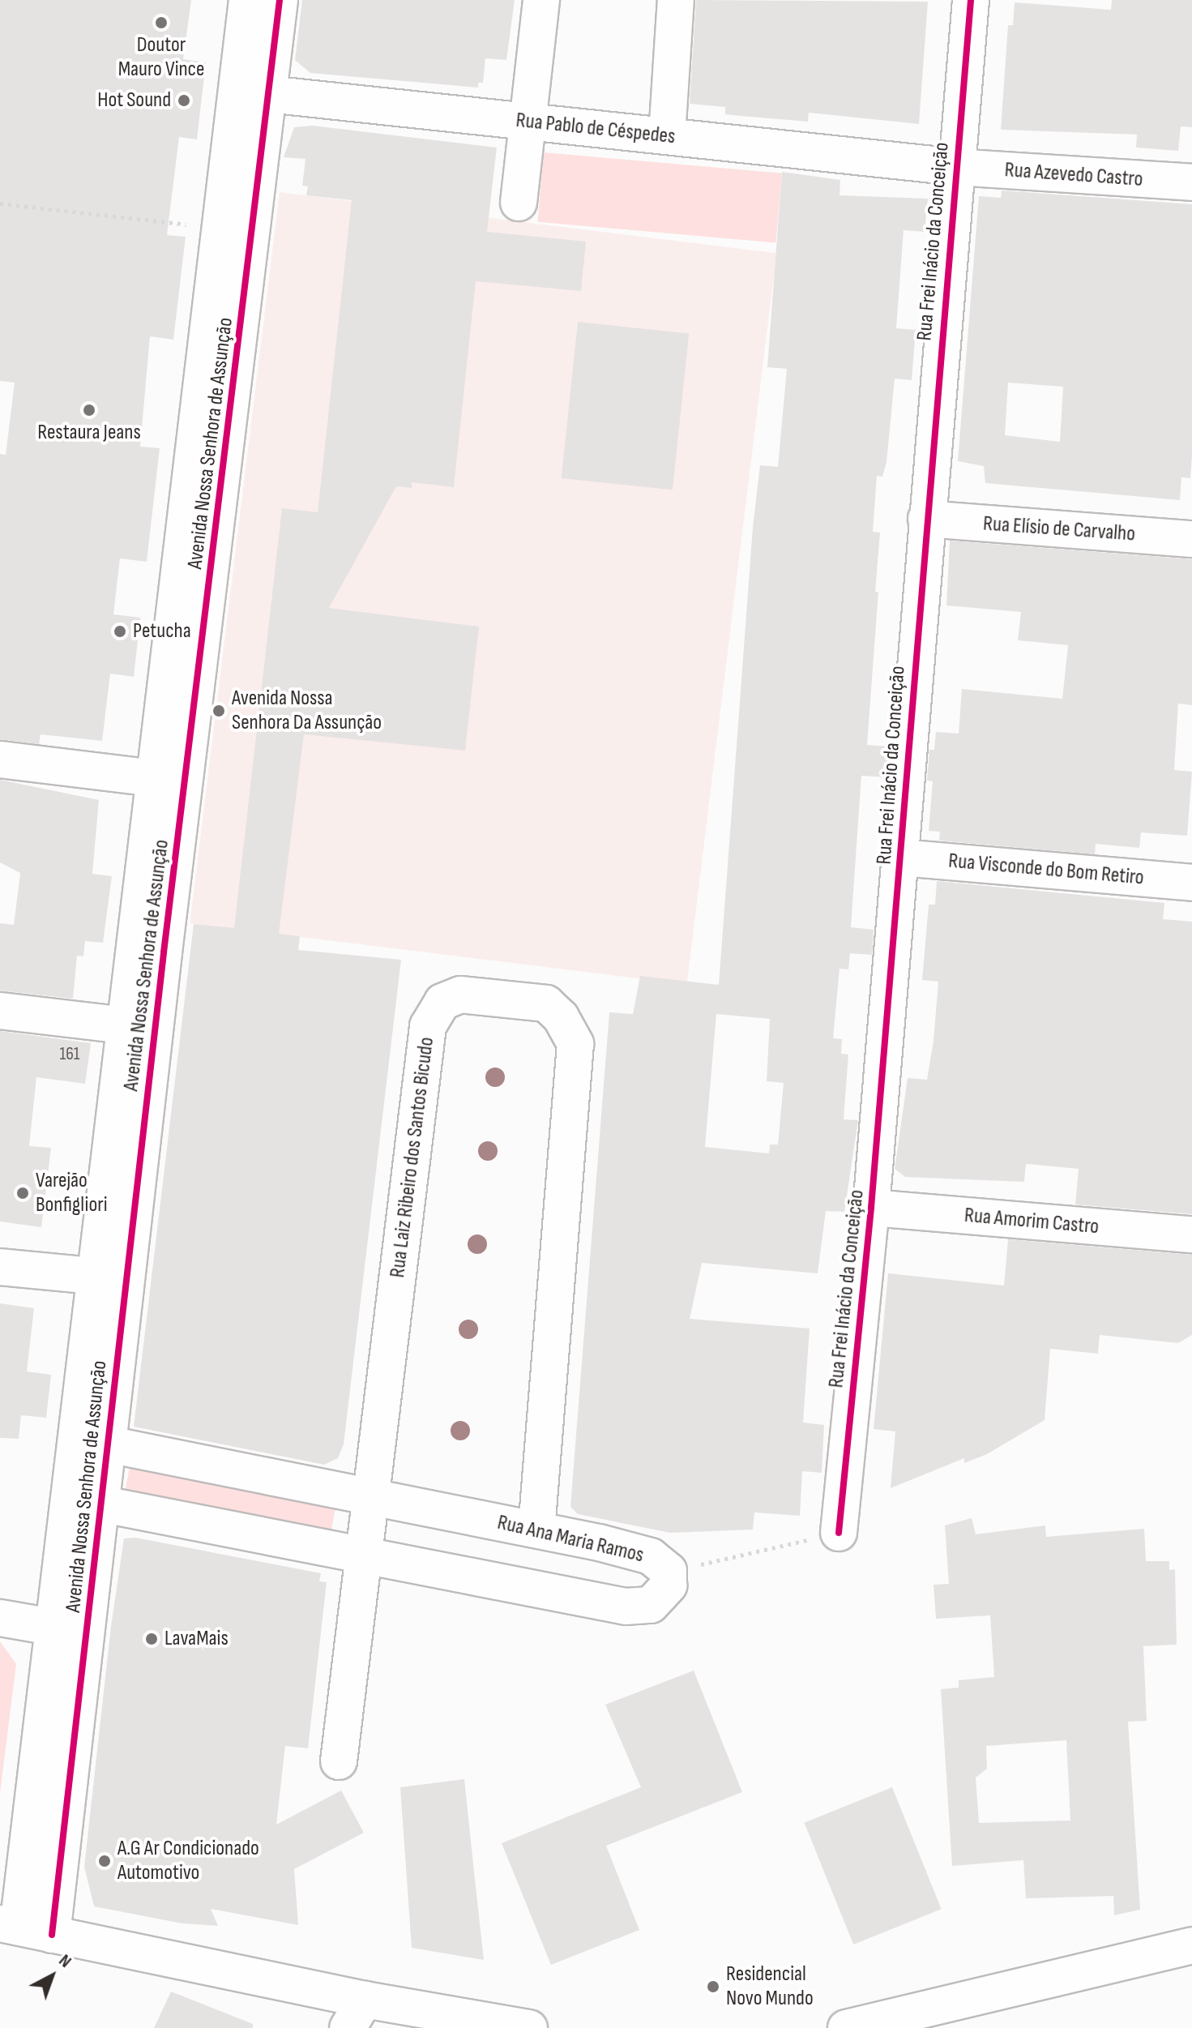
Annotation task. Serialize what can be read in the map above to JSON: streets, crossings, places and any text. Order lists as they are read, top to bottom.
{
  "streets": {
    "street": [
      "Rua Pablo de Céspedes",
      "Rua Azevedo Castro",
      "Rua Frei Inácio da Conceição",
      "Avenida Nossa Senhora de Assunção",
      "Rua Elísio de Carvalho",
      "Rua Visconde do Bom Retiro",
      "Rua Laiz Ribeiro dos Santos Bicudo",
      "Rua Amorim Castro",
      "Rua Ana Maria Ramos"
    ]
  },
  "crossings": [
    ["Rua Pablo de Céspedes", "Rua Azevedo Castro"],
    ["Rua Pablo de Céspedes", "Rua Frei Inácio da Conceição"],
    ["Rua Pablo de Céspedes", "Avenida Nossa Senhora de Assunção"],
    ["Rua Azevedo Castro", "Rua Frei Inácio da Conceição"],
    ["Rua Frei Inácio da Conceição", "Rua Elísio de Carvalho"],
    ["Rua Frei Inácio da Conceição", "Rua Visconde do Bom Retiro"],
    ["Rua Frei Inácio da Conceição", "Rua Amorim Castro"],
    ["Avenida Nossa Senhora de Assunção", "Rua Ana Maria Ramos"],
    ["Rua Laiz Ribeiro dos Santos Bicudo", "Rua Ana Maria Ramos"]
  ],
  "places": [
    "Doutor Mauro Vince",
    "Hot Sound",
    "Restaura Jeans",
    "Petucha",
    "Avenida Nossa Senhora Da Assunção",
    "Varejão Bonfigliori",
    "LavaMais",
    "A.G Ar Condicionado Automotivo",
    "Residencial Novo Mundo"
  ],
  "house_numbers": ["161"],
  "north": "top right"
}
